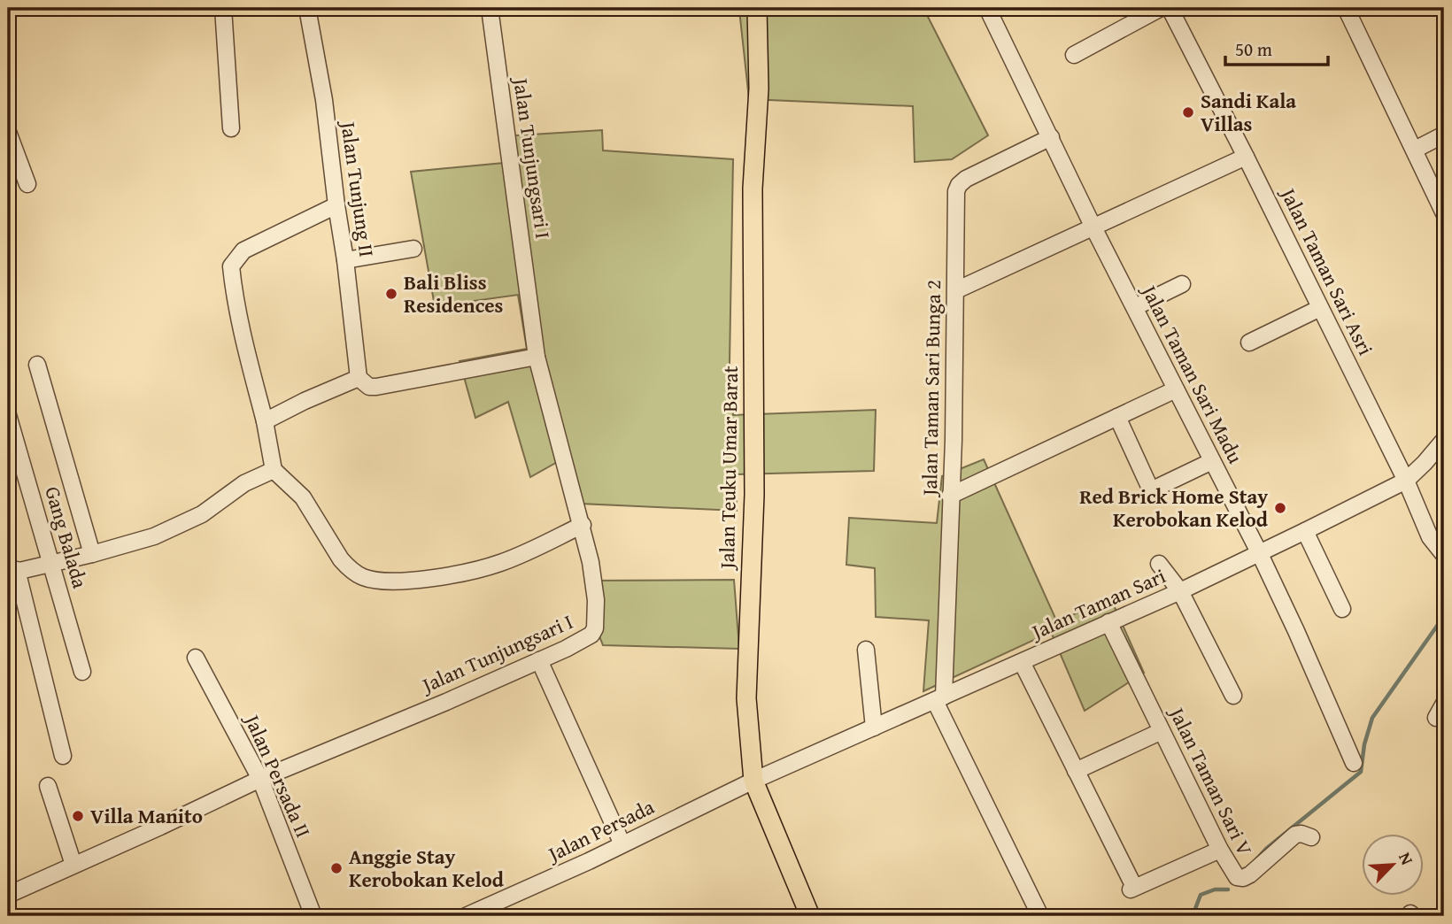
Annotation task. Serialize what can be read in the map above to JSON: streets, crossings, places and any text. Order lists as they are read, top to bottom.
{
  "streets": {
    "main road": ["Jalan Teuku Umar Barat"],
    "street": [
      "Jalan Tunjungsari I",
      "Jalan Tunjung II",
      "Jalan Taman Sari Asri",
      "Jalan Taman Sari Madu",
      "Jalan Taman Sari Bunga 2",
      "Gang Balada",
      "Jalan Taman Sari",
      "Jalan Persada II",
      "Jalan Taman Sari V",
      "Jalan Persada"
    ]
  },
  "crossings": [
    ["Jalan Tunjungsari I", "Jalan Persada II"],
    ["Jalan Taman Sari Asri", "Jalan Taman Sari"],
    ["Jalan Taman Sari Madu", "Jalan Taman Sari Bunga 2"],
    ["Jalan Taman Sari Madu", "Jalan Taman Sari"],
    ["Jalan Taman Sari Bunga 2", "Jalan Taman Sari"],
    ["Jalan Teuku Umar Barat", "Jalan Taman Sari"],
    ["Jalan Teuku Umar Barat", "Jalan Persada"],
    ["Jalan Taman Sari", "Jalan Taman Sari V"],
    ["Jalan Taman Sari", "Jalan Persada"]
  ],
  "places": [
    "Sandi Kala Villas",
    "Bali Bliss Residences",
    "Red Brick Home Stay Kerobokan Kelod",
    "Villa Manito",
    "Anggie Stay Kerobokan Kelod"
  ],
  "scale_bar": "50 m",
  "north": "top right"
}
